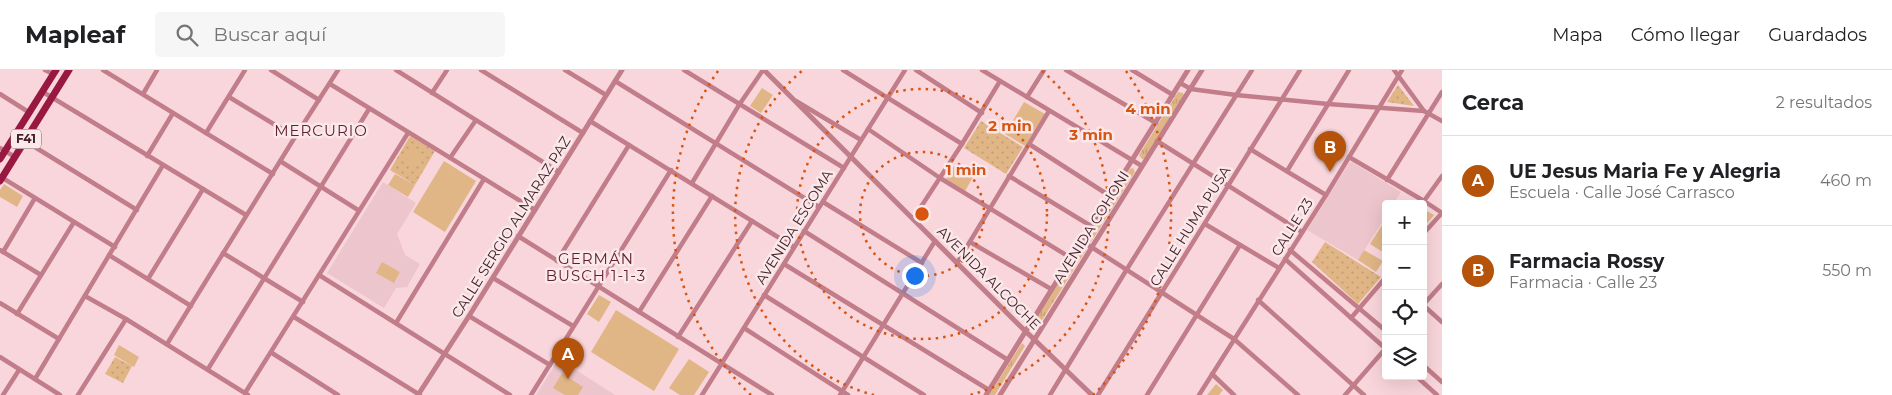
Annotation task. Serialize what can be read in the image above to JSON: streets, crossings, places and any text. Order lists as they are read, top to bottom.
{
  "streets": {
    "main road": ["F41"],
    "street": [
      "CALLE HUMA PUSA",
      "CALLE SERGIO ALMARAZ PAZ",
      "AVENIDA ESCOMA",
      "AVENIDA COHONI",
      "CALLE 23",
      "AVENIDA ALCOCHE"
    ]
  },
  "crossings": [
    ["AVENIDA ESCOMA", "AVENIDA ALCOCHE"],
    ["AVENIDA COHONI", "AVENIDA ALCOCHE"]
  ],
  "districts": ["MERCURIO", "GERMÁN BUSCH 1-1-3"],
  "page": {
    "header": "Mapleaf",
    "search": "Buscar aquí",
    "nav": ["Mapa", "Cómo llegar", "Guardados"],
    "heading": ["Cerca", "2 resultados"],
    "pins": ["B", "A"],
    "list": [
      {
        "mark": "A",
        "name": "UE Jesus Maria Fe y Alegria",
        "note": "Escuela · Calle José Carrasco",
        "value": "460 m"
      },
      {
        "mark": "B",
        "name": "Farmacia Rossy",
        "note": "Farmacia · Calle 23",
        "value": "550 m"
      }
    ],
    "map_buttons": ["+", "−"]
  },
  "rings": [
    "4 min",
    "2 min",
    "3 min",
    "1 min"
  ]
}
